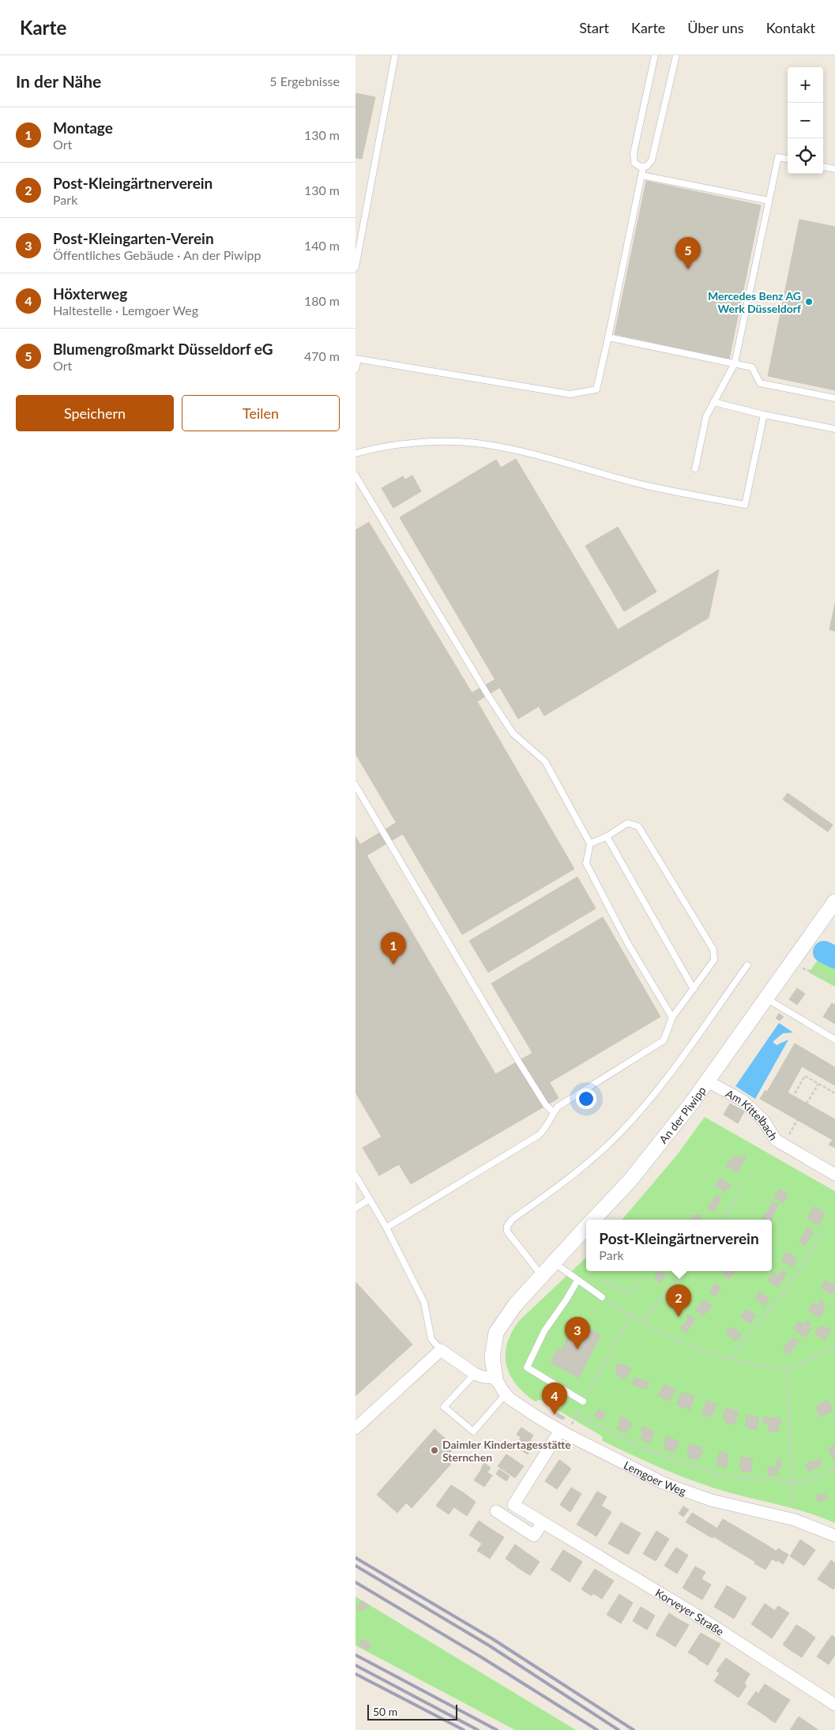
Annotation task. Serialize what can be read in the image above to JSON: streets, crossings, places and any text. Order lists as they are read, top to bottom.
{
  "streets": {
    "street": [
      "An der Piwipp",
      "Am Kittelbach",
      "Lemgoer Weg",
      "Korveyer Straße"
    ]
  },
  "crossings": [
    ["An der Piwipp", "Am Kittelbach"],
    ["An der Piwipp", "Lemgoer Weg"]
  ],
  "places": ["Mercedes Benz AG Werk Düsseldorf", "Daimler Kindertagesstätte Sternchen"],
  "scale_bar": "50 m",
  "page": {
    "header": "Karte",
    "nav": [
      "Start",
      "Karte",
      "Über uns",
      "Kontakt"
    ],
    "heading": ["In der Nähe", "5 Ergebnisse"],
    "map_buttons": ["+", "−"],
    "list": [
      {
        "mark": "1",
        "name": "Montage",
        "note": "Ort",
        "value": "130 m"
      },
      {
        "mark": "2",
        "name": "Post-Kleingärtnerverein",
        "note": "Park",
        "value": "130 m"
      },
      {
        "mark": "3",
        "name": "Post-Kleingarten-Verein",
        "note": "Öffentliches Gebäude · An der Piwipp",
        "value": "140 m"
      },
      {
        "mark": "4",
        "name": "Höxterweg",
        "note": "Haltestelle · Lemgoer Weg",
        "value": "180 m"
      },
      {
        "mark": "5",
        "name": "Blumengroßmarkt Düsseldorf eG",
        "note": "Ort",
        "value": "470 m"
      }
    ],
    "pins": [
      "5",
      "1",
      "2",
      "3",
      "4"
    ],
    "buttons": ["Speichern", "Teilen"],
    "popup": ["Post-Kleingärtnerverein", "Park"],
    "scale": "50 m"
  }
}
